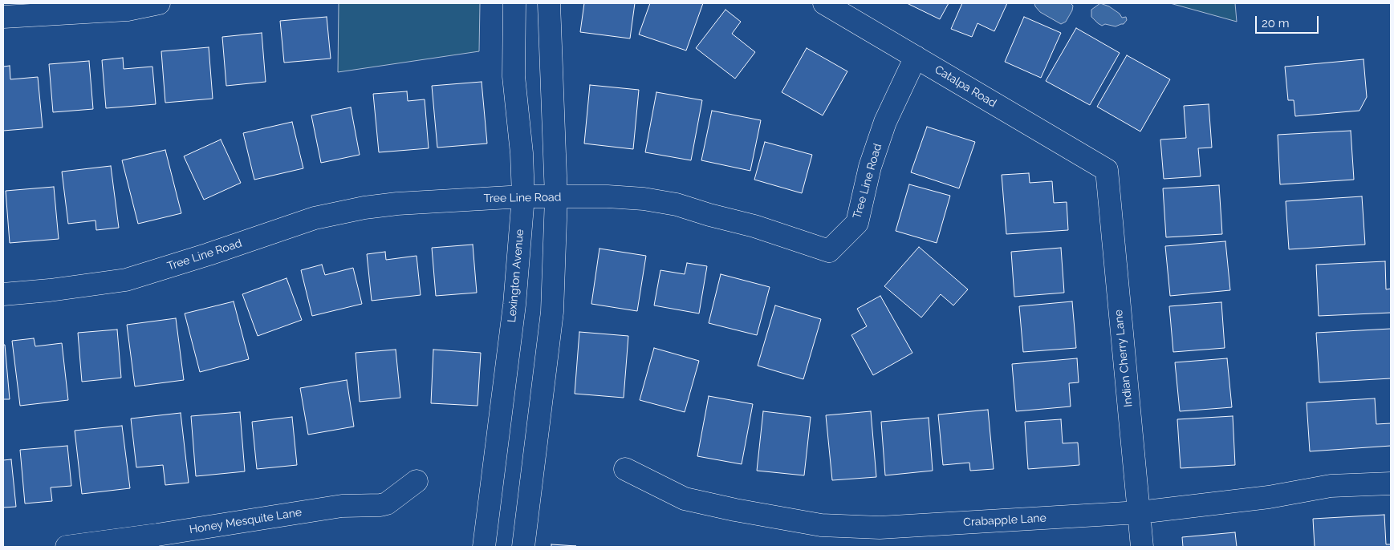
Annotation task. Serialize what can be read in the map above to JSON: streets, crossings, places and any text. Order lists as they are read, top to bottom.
{
  "streets": {
    "street": [
      "Catalpa Road",
      "Tree Line Road",
      "Lexington Avenue",
      "Indian Cherry Lane",
      "Crabapple Lane",
      "Honey Mesquite Lane"
    ]
  },
  "crossings": [
    ["Catalpa Road", "Tree Line Road"],
    ["Catalpa Road", "Indian Cherry Lane"],
    ["Tree Line Road", "Lexington Avenue"],
    ["Indian Cherry Lane", "Crabapple Lane"]
  ],
  "scale_bar": "20 m"
}
